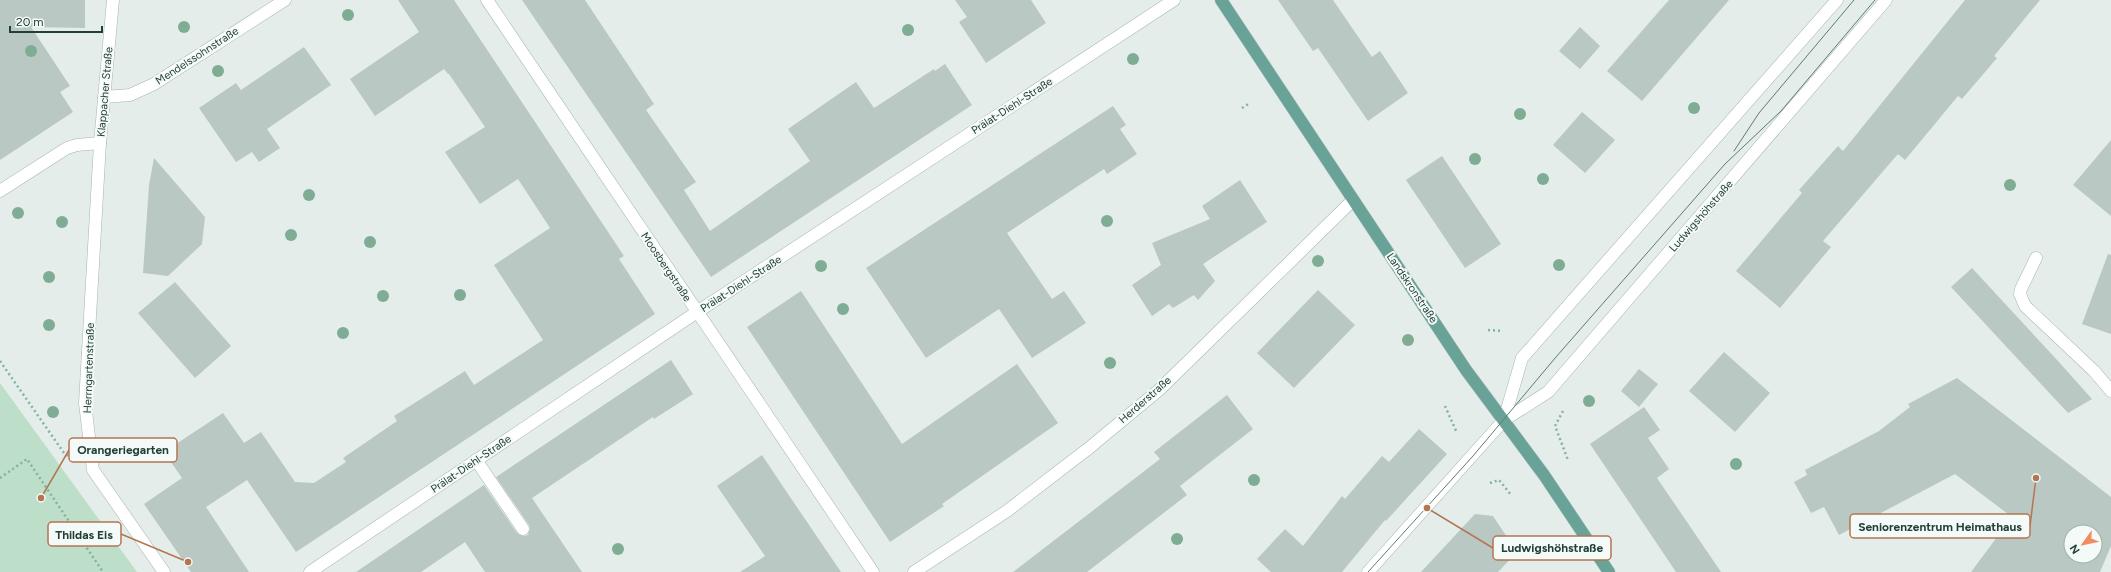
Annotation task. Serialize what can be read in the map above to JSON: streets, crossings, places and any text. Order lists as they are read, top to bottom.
{
  "streets": {
    "main road": ["Landskronstraße"],
    "street": [
      "Mendelssohnstraße",
      "Klappacher Straße",
      "Prälat-Diehl-Straße",
      "Ludwigshöhstraße",
      "Moosbergstraße",
      "Herrngartenstraße",
      "Herderstraße"
    ]
  },
  "crossings": [
    ["Mendelssohnstraße", "Klappacher Straße"],
    ["Klappacher Straße", "Herrngartenstraße"],
    ["Prälat-Diehl-Straße", "Moosbergstraße"],
    ["Ludwigshöhstraße", "Landskronstraße"],
    ["Landskronstraße", "Herderstraße"]
  ],
  "places": [
    "Seniorenzentrum Heimathaus",
    "Orangeriegarten",
    "Ludwigshöhstraße",
    "Thildas Eis"
  ],
  "scale_bar": "20 m",
  "north": "bottom left"
}
